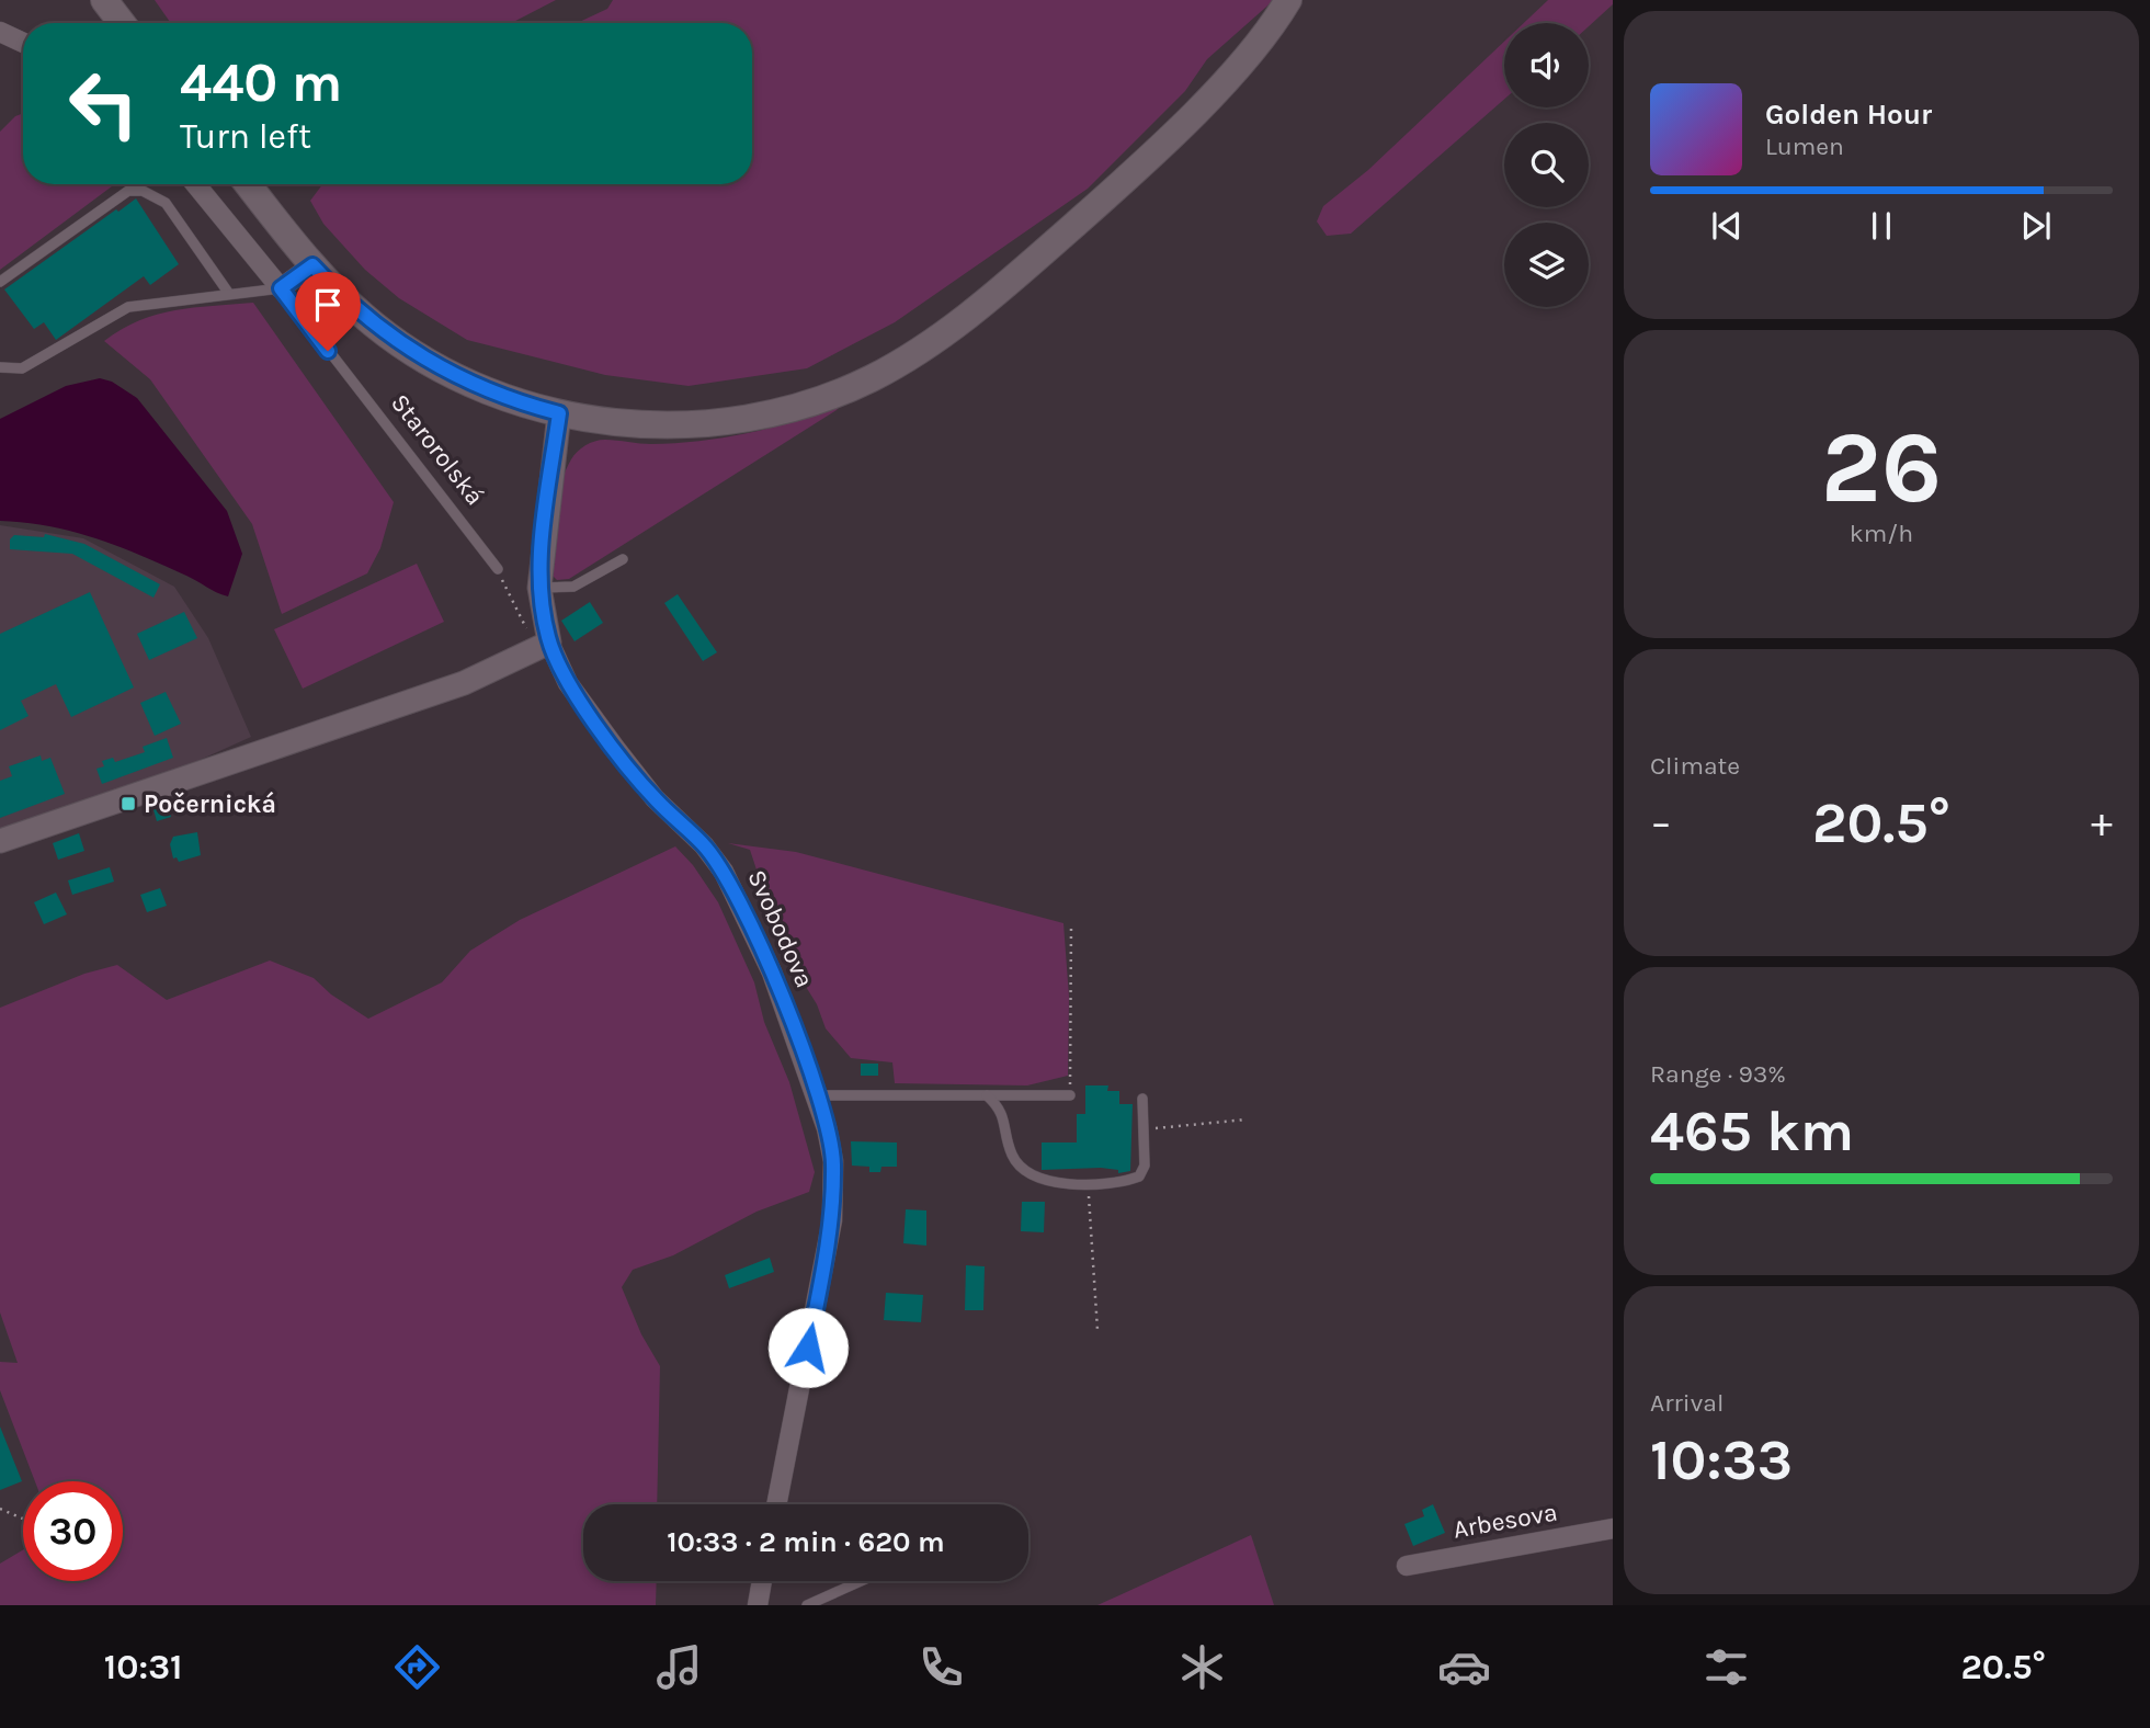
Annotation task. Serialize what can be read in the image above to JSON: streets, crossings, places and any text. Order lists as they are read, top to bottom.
{
  "streets": {
    "street": ["Starorolská", "Svobodova", "Arbesova"]
  },
  "places": {
    "transit": ["Počernická"]
  },
  "page": {
    "turn": ["440 m", "Turn left"],
    "song": ["Golden Hour", "Lumen"],
    "tile": [
      ["26", "km/h"],
      "Climate",
      ["Range · 93%", "465 km"],
      ["Arrival", "10:33"]
    ],
    "heat": ["−", "20.5°", "+"],
    "limit": "30",
    "trip": "10:33 · 2 min · 620 m",
    "tabs": ["10:31", "20.5°"]
  }
}
